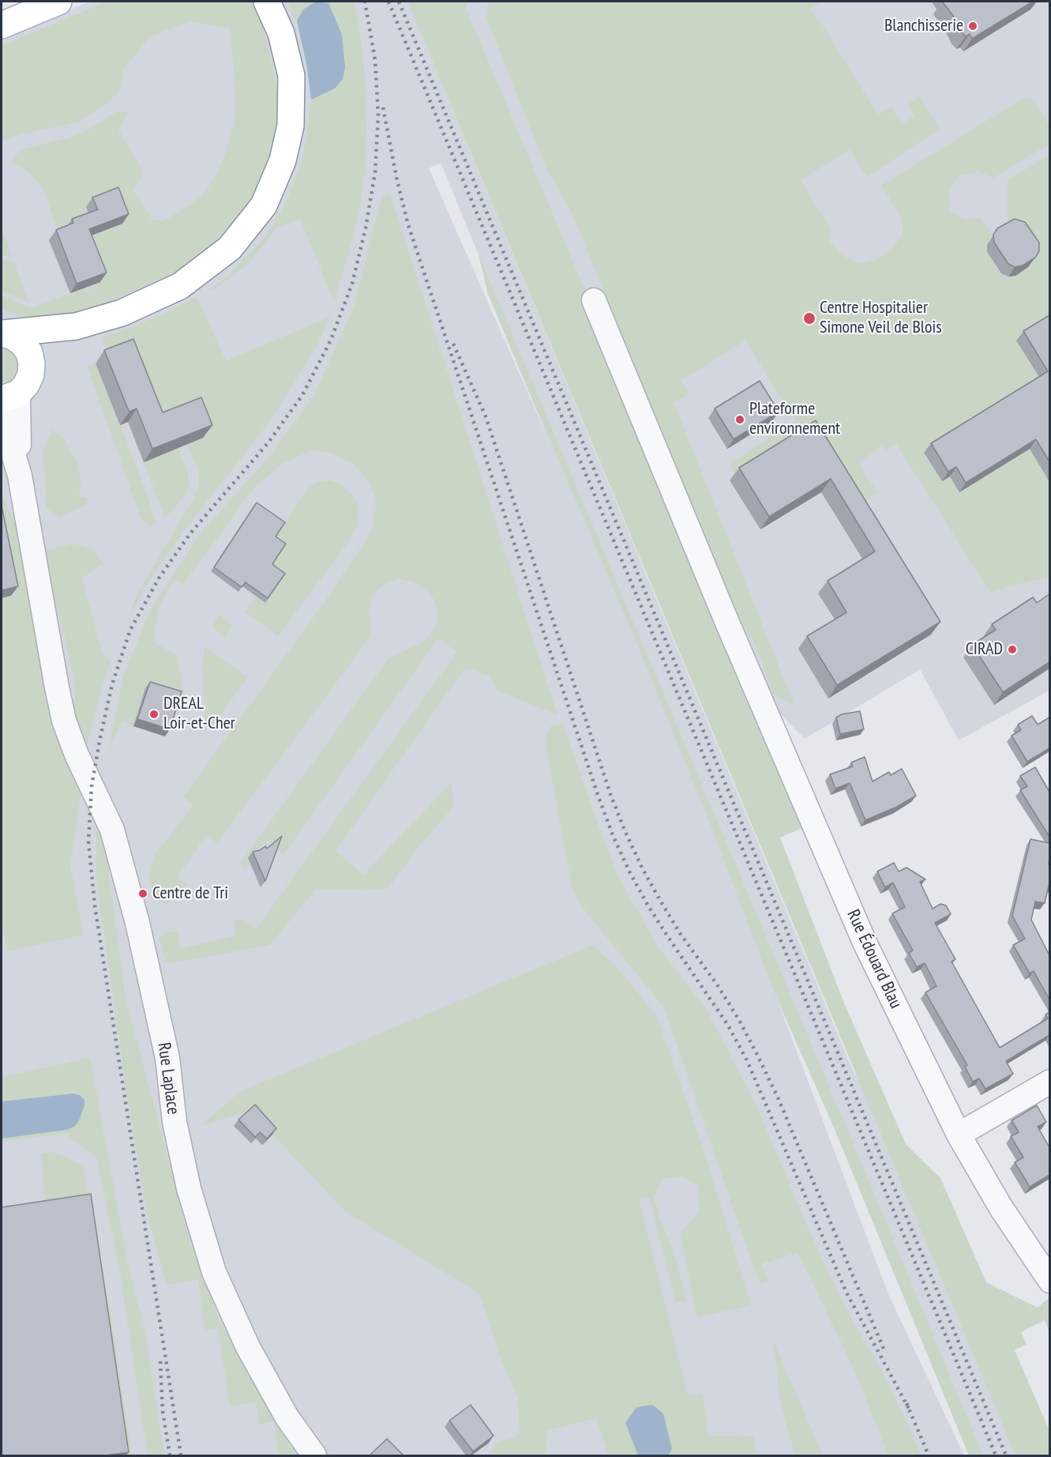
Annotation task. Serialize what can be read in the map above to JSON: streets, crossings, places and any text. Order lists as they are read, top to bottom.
{
  "streets": {
    "street": ["Rue Édouard Blau", "Rue Laplace"]
  },
  "places": [
    "Blanchisserie",
    "Centre Hospitalier Simone Veil de Blois",
    "Plateforme environnement",
    "CIRAD",
    "DREAL Loir-et-Cher",
    "Centre de Tri"
  ]
}
